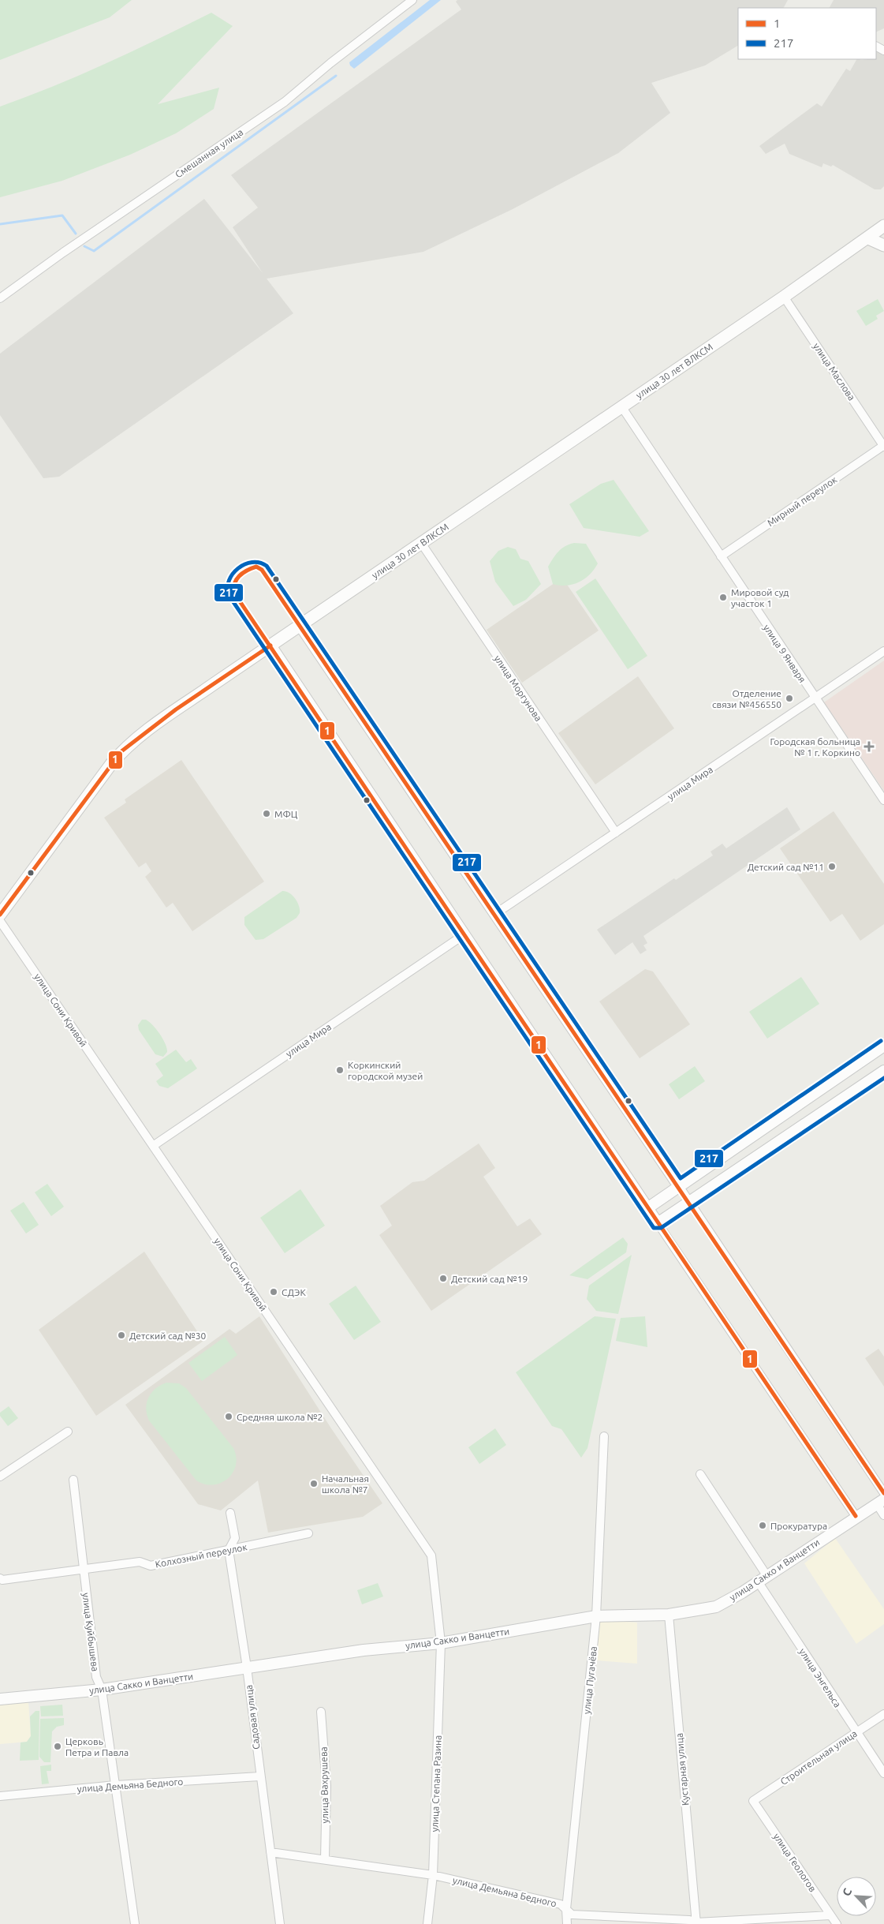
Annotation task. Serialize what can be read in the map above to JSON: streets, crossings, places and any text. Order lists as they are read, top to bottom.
{
  "streets": {
    "main road": ["улица 30 лет ВЛКСМ"],
    "street": [
      "Смешанная улица",
      "улица Маслова",
      "Мирный переулок",
      "улица 9 Января",
      "улица Моргунова",
      "улица Мира",
      "улица Сони Кривой",
      "Колхозный переулок",
      "улица Сакко и Ванцетти",
      "улица Куйбышева",
      "улица Энгельса",
      "улица Пугачёва",
      "Садовая улица",
      "Строительная улица",
      "Кустарная улица",
      "улица Степана Разина",
      "улица Демьяна Бедного",
      "улица Вахрушева",
      "улица Геологов"
    ]
  },
  "crossings": [
    ["улица 30 лет ВЛКСМ", "улица Маслова"],
    ["улица 30 лет ВЛКСМ", "улица 9 Января"],
    ["улица 30 лет ВЛКСМ", "улица Моргунова"],
    ["улица Маслова", "Мирный переулок"],
    ["Мирный переулок", "улица 9 Января"],
    ["улица 9 Января", "улица Мира"],
    ["улица Моргунова", "улица Мира"],
    ["улица Мира", "улица Сони Кривой"],
    ["улица Сони Кривой", "улица Сакко и Ванцетти"],
    ["улица Сони Кривой", "улица Степана Разина"],
    ["Колхозный переулок", "улица Куйбышева"],
    ["Колхозный переулок", "Садовая улица"],
    ["улица Сакко и Ванцетти", "улица Куйбышева"],
    ["улица Сакко и Ванцетти", "улица Энгельса"],
    ["улица Сакко и Ванцетти", "улица Пугачёва"],
    ["улица Сакко и Ванцетти", "Садовая улица"],
    ["улица Сакко и Ванцетти", "Кустарная улица"],
    ["улица Сакко и Ванцетти", "улица Степана Разина"],
    ["улица Куйбышева", "улица Демьяна Бедного"],
    ["улица Энгельса", "Строительная улица"],
    ["улица Пугачёва", "улица Демьяна Бедного"],
    ["Садовая улица", "улица Демьяна Бедного"],
    ["Строительная улица", "улица Геологов"],
    ["Кустарная улица", "улица Демьяна Бедного"],
    ["улица Степана Разина", "улица Демьяна Бедного"],
    ["улица Демьяна Бедного", "улица Вахрушева"],
    ["улица Демьяна Бедного", "улица Геологов"]
  ],
  "places": {
    "other": [
      "Мировой суд участок 1",
      "Отделение связи №456550",
      "МФЦ",
      "Детский сад №11",
      "Коркинский городской музей",
      "Детский сад №19",
      "СДЭК",
      "Детский сад №30",
      "Средняя школа №2",
      "Начальная школа №7",
      "Прокуратура",
      "Церковь Петра и Павла"
    ],
    "health": ["Городская больница № 1 г. Коркино"]
  },
  "lines": ["transit line 217", "transit line 1"],
  "legend": ["1", "217"],
  "north": "top left"
}
